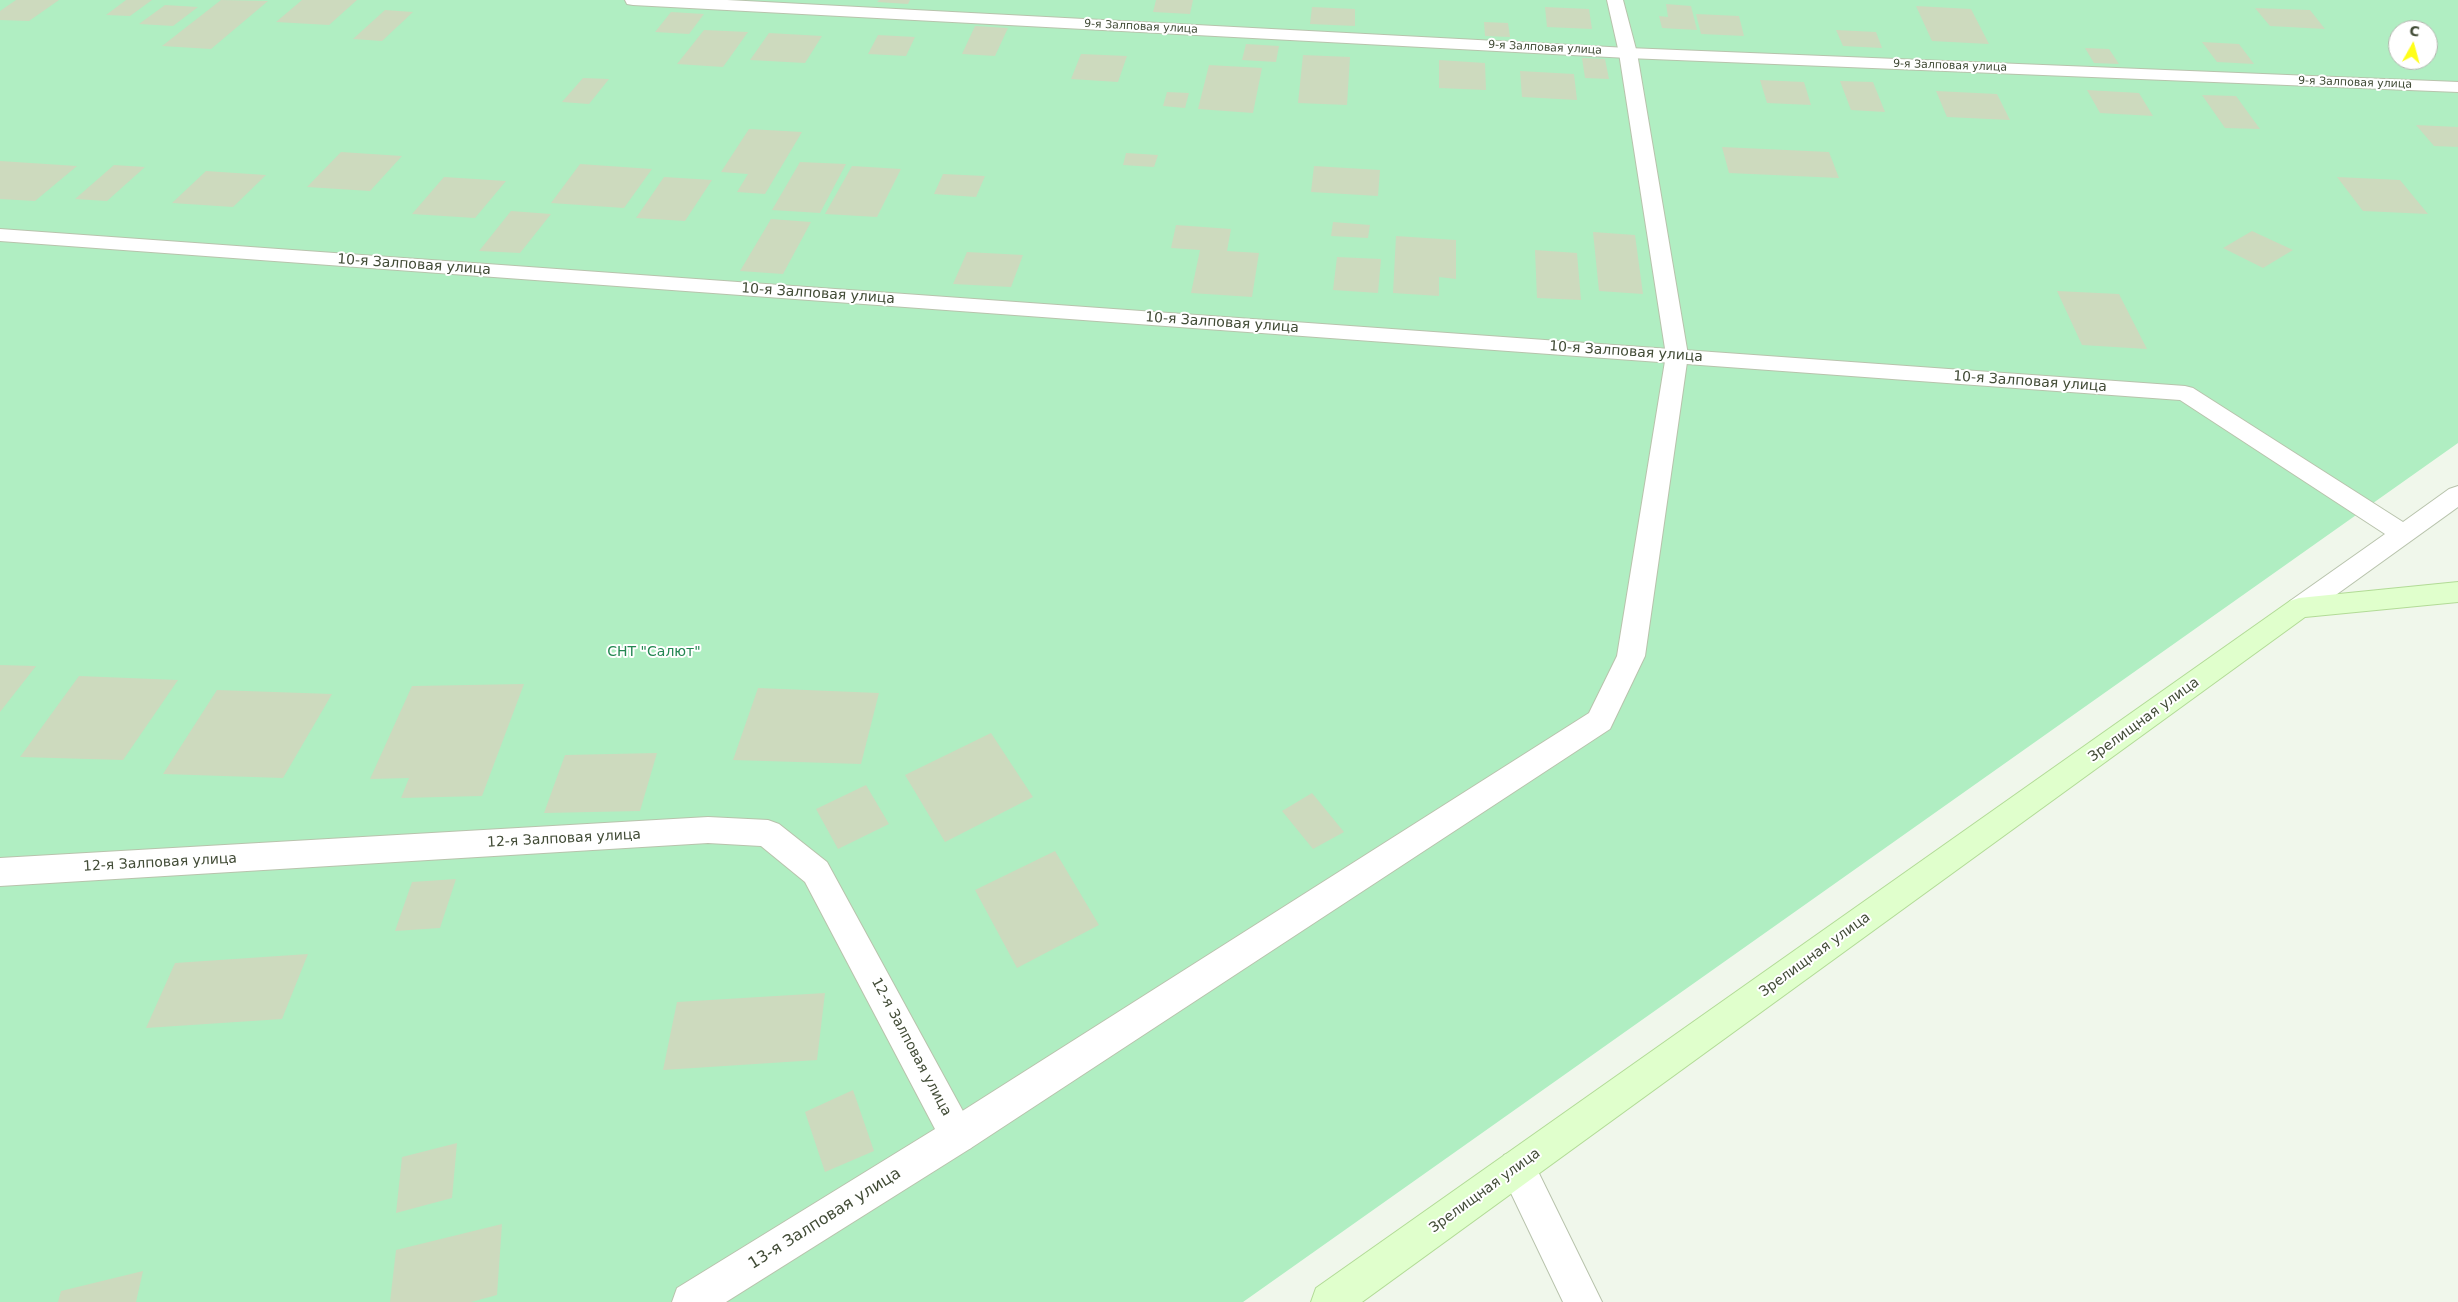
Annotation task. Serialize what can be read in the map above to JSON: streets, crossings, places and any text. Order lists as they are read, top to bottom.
{
  "streets": {
    "street": [
      "9-я Залповая улица",
      "10-я Залповая улица",
      "Зрелищная улица",
      "12-я Залповая улица",
      "13-я Залповая улица"
    ]
  },
  "crossings": [
    ["9-я Залповая улица", "13-я Залповая улица"],
    ["10-я Залповая улица", "Зрелищная улица"],
    ["10-я Залповая улица", "13-я Залповая улица"],
    ["12-я Залповая улица", "13-я Залповая улица"]
  ],
  "parks": ["СНТ \"Салют\""],
  "north": "top"
}
